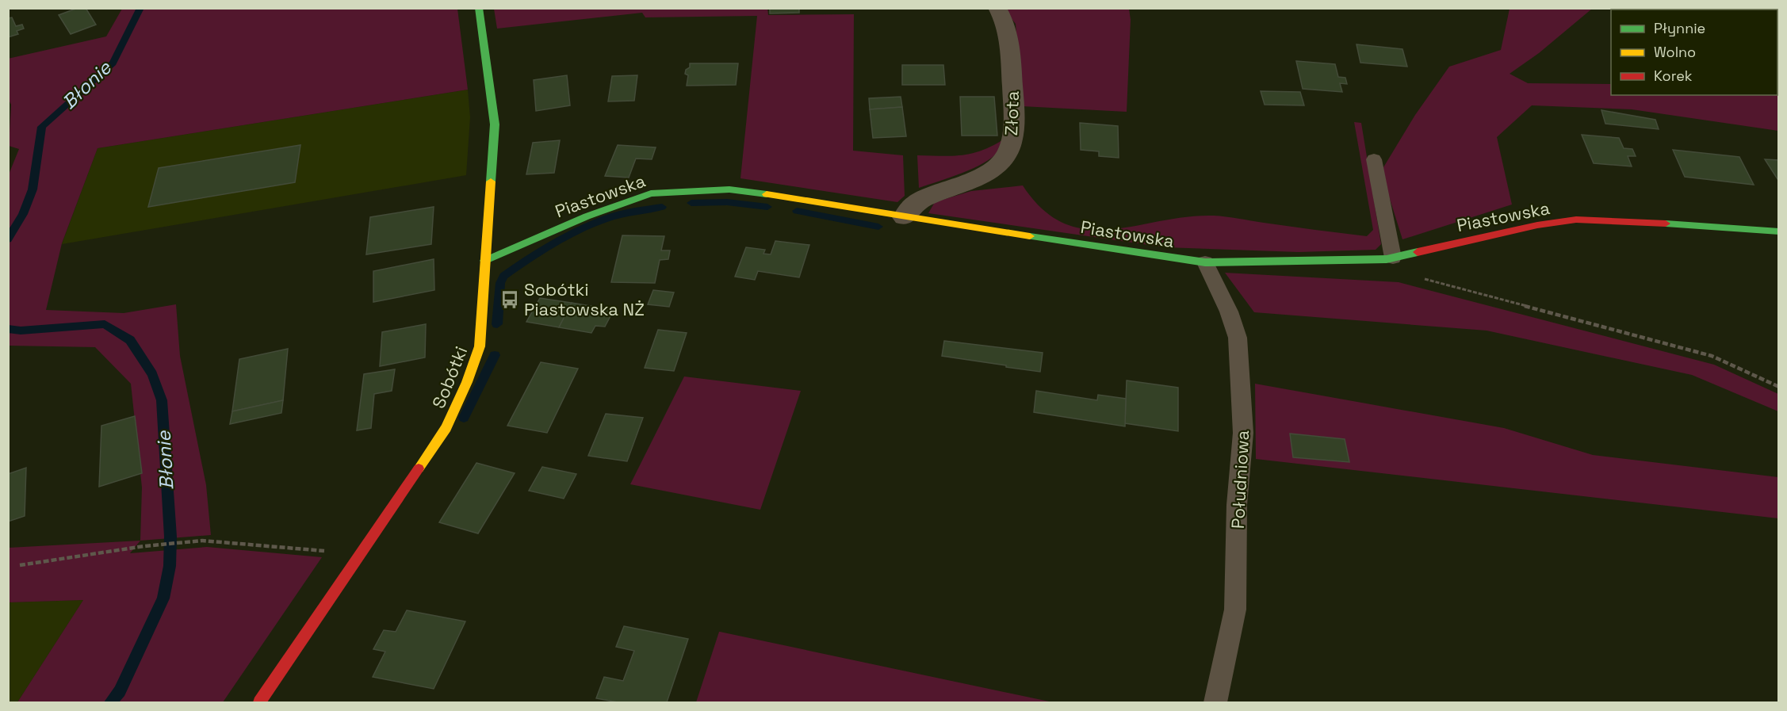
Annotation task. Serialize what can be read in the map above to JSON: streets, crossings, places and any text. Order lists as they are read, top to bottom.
{
  "streets": {
    "street": ["Złota", "Piastowska", "Sobótki"],
    "lane": ["Południowa"]
  },
  "crossings": [
    ["Złota", "Piastowska"],
    ["Piastowska", "Sobótki"],
    ["Piastowska", "Południowa"]
  ],
  "water": ["Błonie"],
  "places": {
    "bus stop": ["Sobótki Piastowska NŻ"]
  },
  "legend": ["Płynnie", "Wolno", "Korek"]
}
